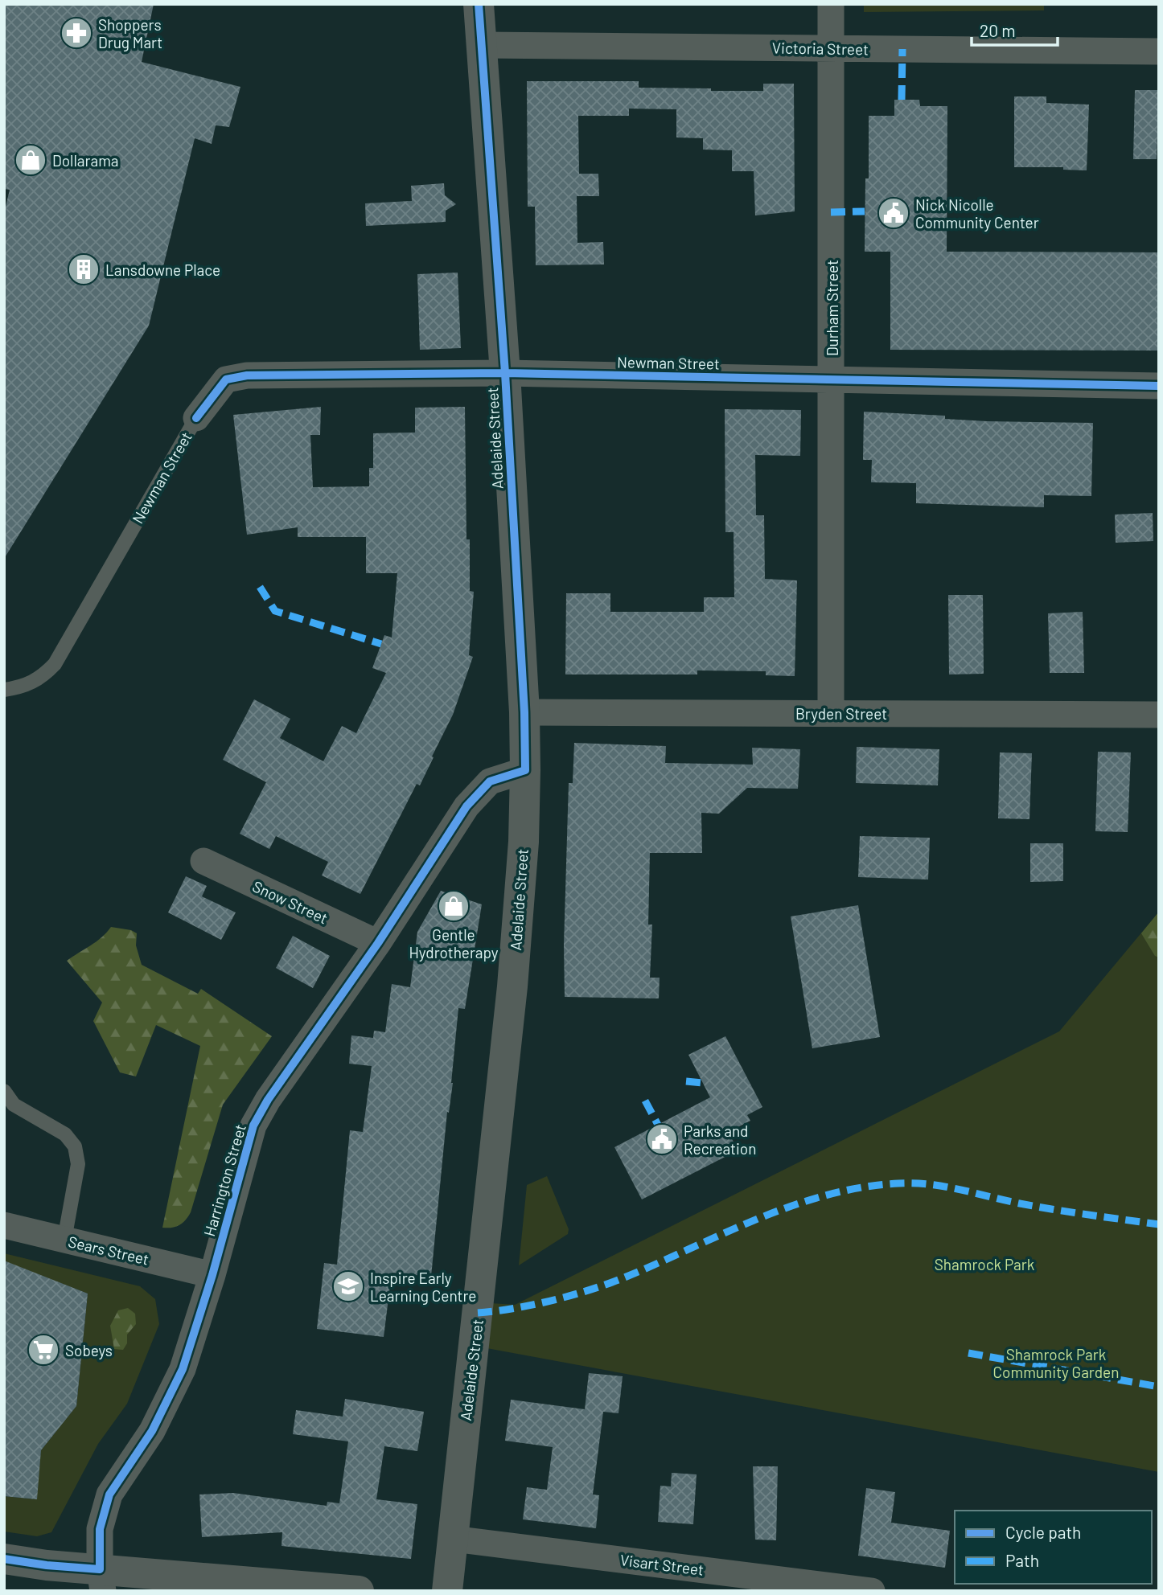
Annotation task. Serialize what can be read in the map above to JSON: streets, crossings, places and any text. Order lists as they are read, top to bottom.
{
  "streets": {
    "street": [
      "Victoria Street",
      "Durham Street",
      "Newman Street",
      "Adelaide Street",
      "Bryden Street",
      "Snow Street",
      "Harrington Street",
      "Sears Street",
      "Visart Street"
    ]
  },
  "crossings": [
    ["Victoria Street", "Durham Street"],
    ["Victoria Street", "Adelaide Street"],
    ["Durham Street", "Newman Street"],
    ["Durham Street", "Bryden Street"],
    ["Newman Street", "Adelaide Street"],
    ["Adelaide Street", "Bryden Street"],
    ["Adelaide Street", "Harrington Street"],
    ["Adelaide Street", "Visart Street"],
    ["Snow Street", "Harrington Street"],
    ["Harrington Street", "Sears Street"]
  ],
  "parks": ["Shamrock Park", "Shamrock Park Community Garden"],
  "places": {
    "pharmacy": ["Shoppers Drug Mart"],
    "shop": ["Dollarama", "Gentle Hydrotherapy"],
    "public building": ["Nick Nicolle Community Center", "Parks and Recreation"],
    "building": ["Lansdowne Place"],
    "school or university": ["Inspire Early Learning Centre"],
    "supermarket": ["Sobeys"]
  },
  "legend": ["Cycle path", "Path"],
  "scale_bar": "20 m"
}
